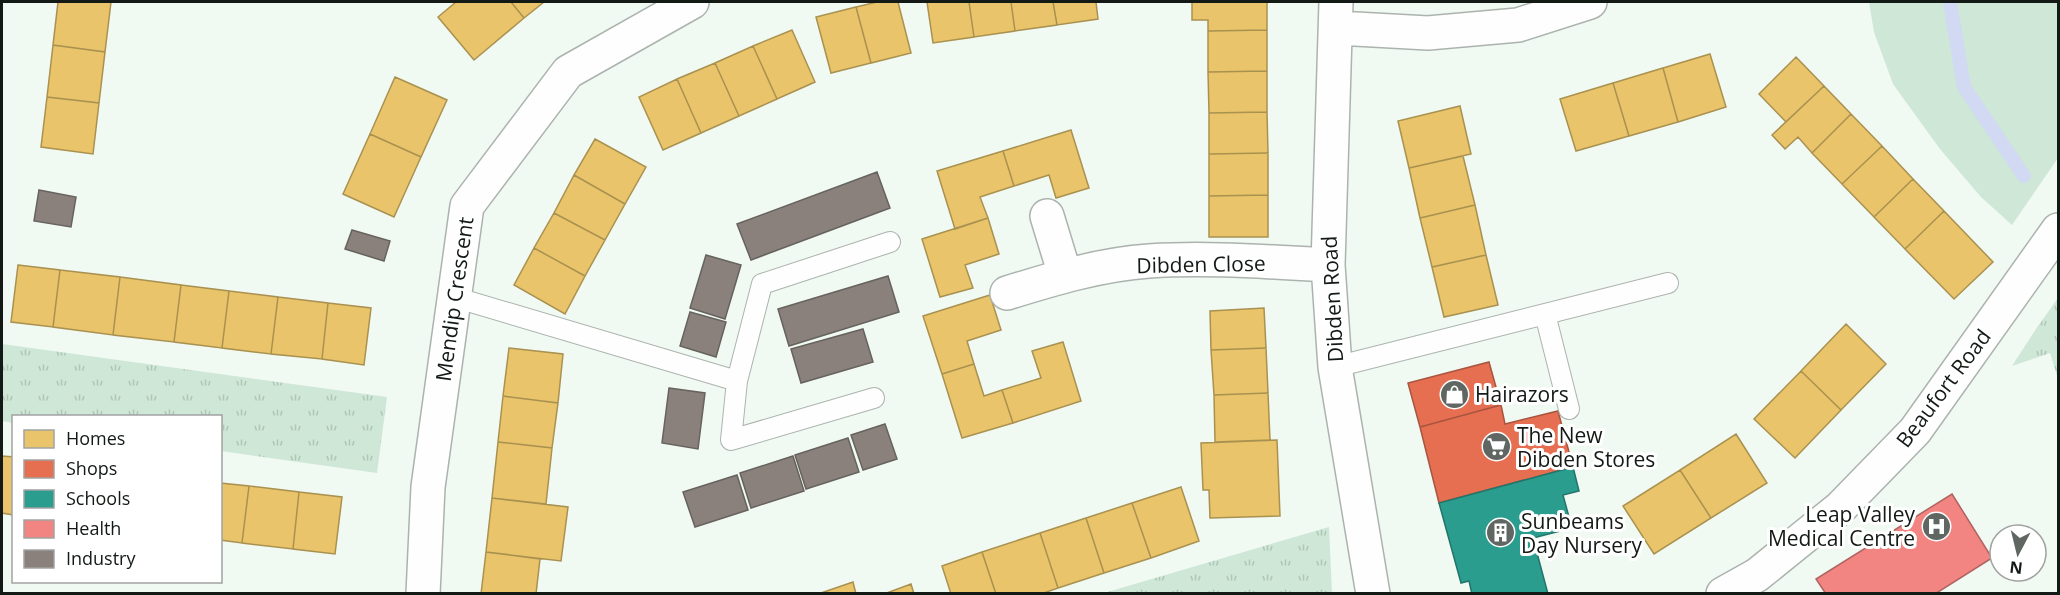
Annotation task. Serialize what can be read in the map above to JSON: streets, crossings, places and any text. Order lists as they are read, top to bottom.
{
  "streets": {
    "street": [
      "Dibden Close",
      "Mendip Crescent",
      "Dibden Road",
      "Beaufort Road"
    ]
  },
  "crossings": [
    ["Dibden Close", "Dibden Road"]
  ],
  "places": {
    "shop": ["Hairazors"],
    "supermarket": ["The New Dibden Stores"],
    "hospital": ["Leap Valley Medical Centre"],
    "building": ["Sunbeams Day Nursery"]
  },
  "legend": [
    "Homes",
    "Shops",
    "Schools",
    "Health",
    "Industry"
  ],
  "north": "bottom"
}
